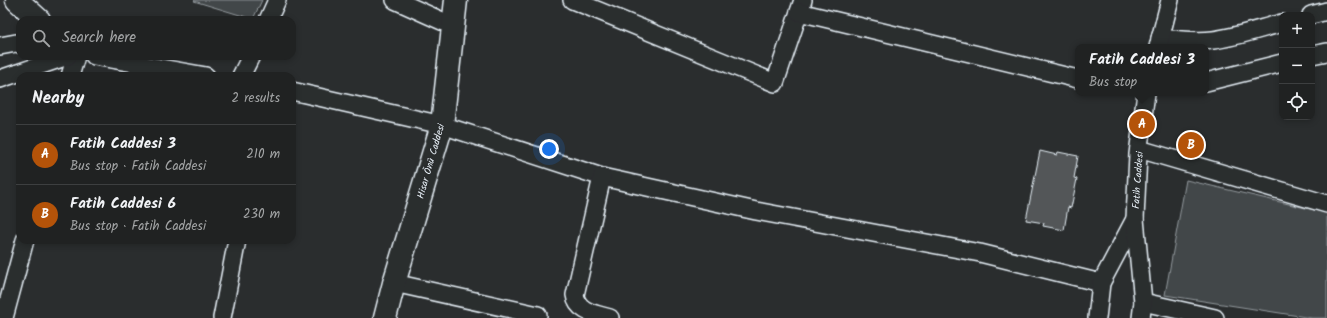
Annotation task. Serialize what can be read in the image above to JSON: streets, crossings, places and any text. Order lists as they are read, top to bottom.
{
  "streets": {
    "main road": ["Hisar Önü Caddesi"],
    "street": ["Fatih Caddesi"]
  },
  "page": {
    "map_buttons": ["+", "−"],
    "search": "Search here",
    "popup": ["Fatih Caddesi 3", "Bus stop"],
    "heading": ["Nearby", "2 results"],
    "pins": ["A", "B"],
    "list": [
      {
        "mark": "A",
        "name": "Fatih Caddesi 3",
        "note": "Bus stop · Fatih Caddesi",
        "value": "210 m"
      },
      {
        "mark": "B",
        "name": "Fatih Caddesi 6",
        "note": "Bus stop · Fatih Caddesi",
        "value": "230 m"
      }
    ]
  }
}
